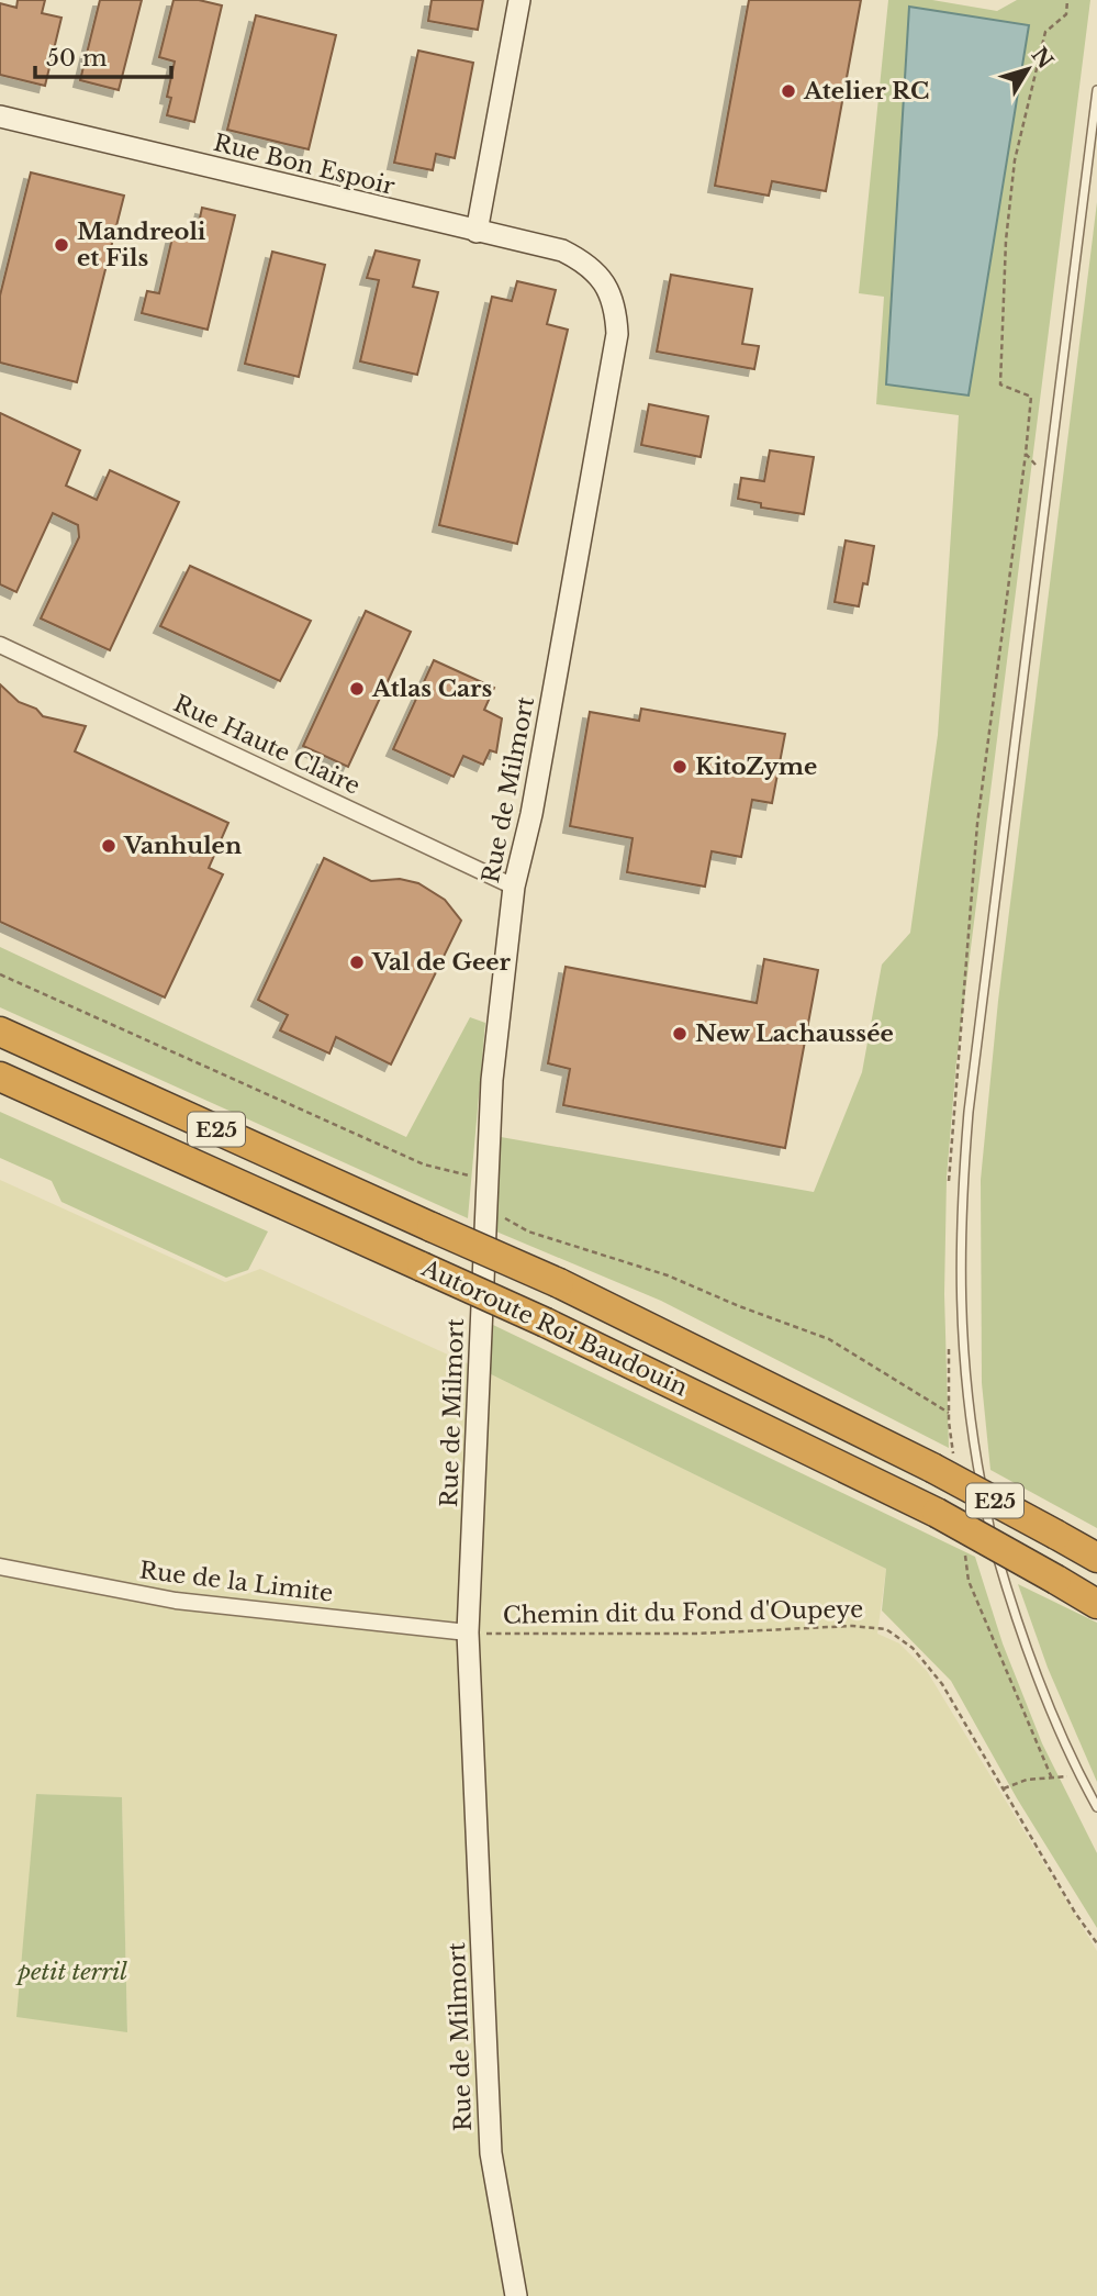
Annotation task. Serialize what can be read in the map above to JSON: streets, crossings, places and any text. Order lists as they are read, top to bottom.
{
  "streets": {
    "highway": ["E25", "Autoroute Roi Baudouin"],
    "street": [
      "Rue Bon Espoir",
      "Rue Haute Claire",
      "Rue de Milmort",
      "Rue de la Limite"
    ],
    "path": ["Chemin dit du Fond d'Oupeye"]
  },
  "crossings": [
    ["Rue Bon Espoir", "Rue de Milmort"],
    ["Rue Haute Claire", "Rue de Milmort"],
    ["Rue de Milmort", "Rue de la Limite"],
    ["Rue de Milmort", "Chemin dit du Fond d'Oupeye"],
    ["Rue de la Limite", "Chemin dit du Fond d'Oupeye"]
  ],
  "parks": ["petit terril"],
  "places": [
    "Atelier RC",
    "Mandreoli et Fils",
    "Atlas Cars",
    "KitoZyme",
    "Vanhulen",
    "Val de Geer",
    "New Lachaussée"
  ],
  "scale_bar": "50 m",
  "north": "top right"
}
